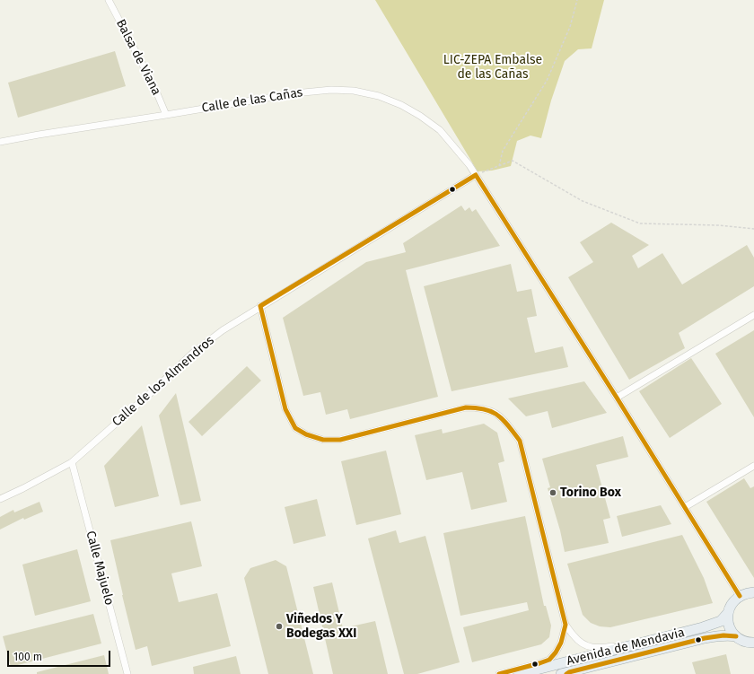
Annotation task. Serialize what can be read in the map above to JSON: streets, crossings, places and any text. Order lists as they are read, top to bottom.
{
  "streets": {
    "main road": ["Avenida de Mendavia"],
    "street": [
      "Balsa de Viana",
      "Calle de las Cañas",
      "Calle de los Almendros",
      "Calle Majuelo"
    ]
  },
  "crossings": [
    ["Balsa de Viana", "Calle de las Cañas"],
    ["Calle de las Cañas", "Calle de los Almendros"],
    ["Calle de las Cañas", "Avenida de Mendavia"],
    ["Calle de los Almendros", "Calle Majuelo"]
  ],
  "parks": ["LIC-ZEPA Embalse de las Cañas"],
  "places": ["Torino Box", "Viñedos Y Bodegas XXI"],
  "scale_bar": "100 m"
}
